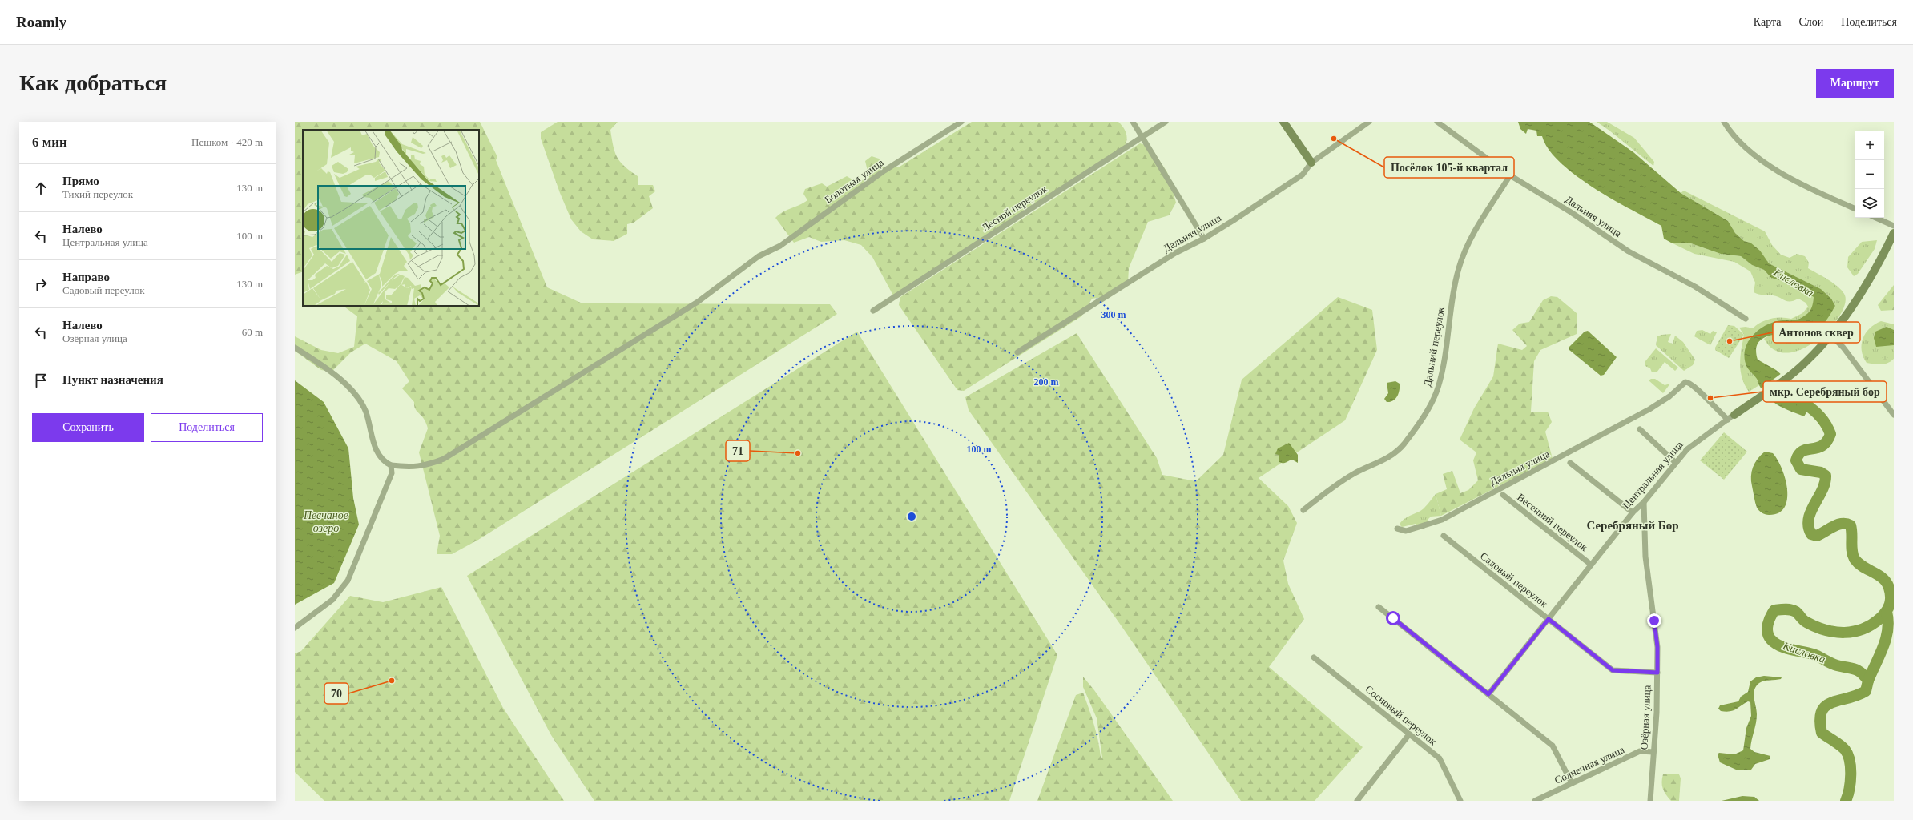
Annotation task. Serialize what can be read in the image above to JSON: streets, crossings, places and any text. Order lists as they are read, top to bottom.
{
  "streets": {
    "street": [
      "Болотная улица",
      "Лесной переулок",
      "Дальняя улица",
      "Дальний переулок",
      "Центральная улица",
      "Весенний переулок",
      "Садовый переулок",
      "Сосновый переулок",
      "Озёрная улица",
      "Солнечная улица"
    ]
  },
  "crossings": [
    ["Дальняя улица", "Дальний переулок"],
    ["Дальняя улица", "Центральная улица"],
    ["Центральная улица", "Весенний переулок"],
    ["Центральная улица", "Садовый переулок"],
    ["Центральная улица", "Озёрная улица"],
    ["Садовый переулок", "Озёрная улица"],
    ["Озёрная улица", "Солнечная улица"]
  ],
  "districts": ["Серебряный Бор"],
  "water": ["Кисловка", "Песчаное озеро"],
  "places": [
    "Посёлок 105-й квартал",
    "Aнтонов сквер",
    "мкр. Серебряный бор",
    "71",
    "70"
  ],
  "page": {
    "header": "Roamly",
    "nav": ["Карта", "Слои", "Поделиться"],
    "buttons": [
      "Маршрут",
      ["Сохранить", "Поделиться"]
    ],
    "title": "Как добраться",
    "heading": ["6 мин", "Пешком · 420 m"],
    "map_buttons": ["+", "−"],
    "list": [
      ["Прямо", "Тихий переулок", "130 m"],
      ["Налево", "Центральная улица", "100 m"],
      ["Направо", "Садовый переулок", "130 m"],
      ["Налево", "Озёрная улица", "60 m"],
      "Пункт назначения"
    ]
  },
  "rings": ["300 m", "200 m", "100 m"]
}
